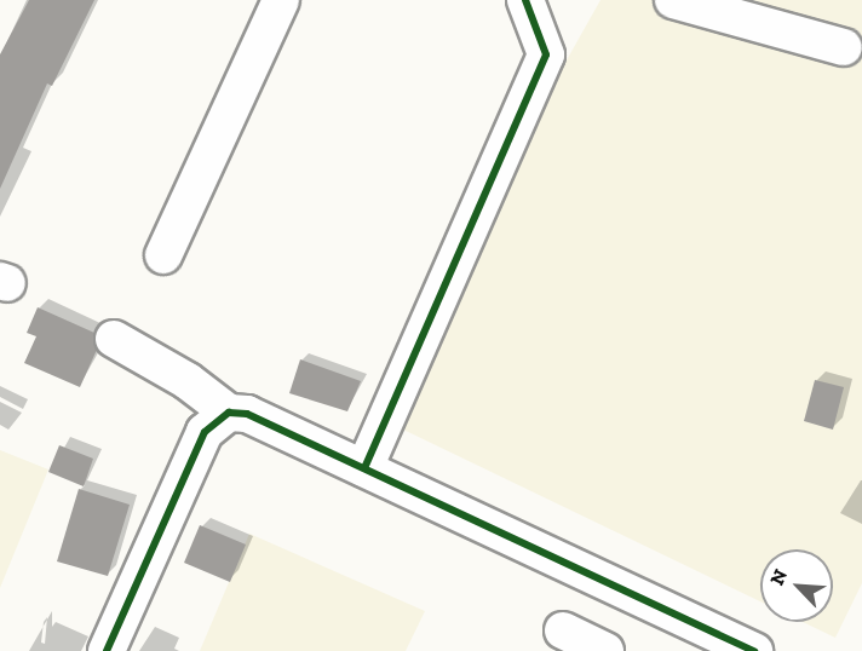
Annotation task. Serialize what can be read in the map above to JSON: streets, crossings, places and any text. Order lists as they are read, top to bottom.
{
  "north": "top left"
}
